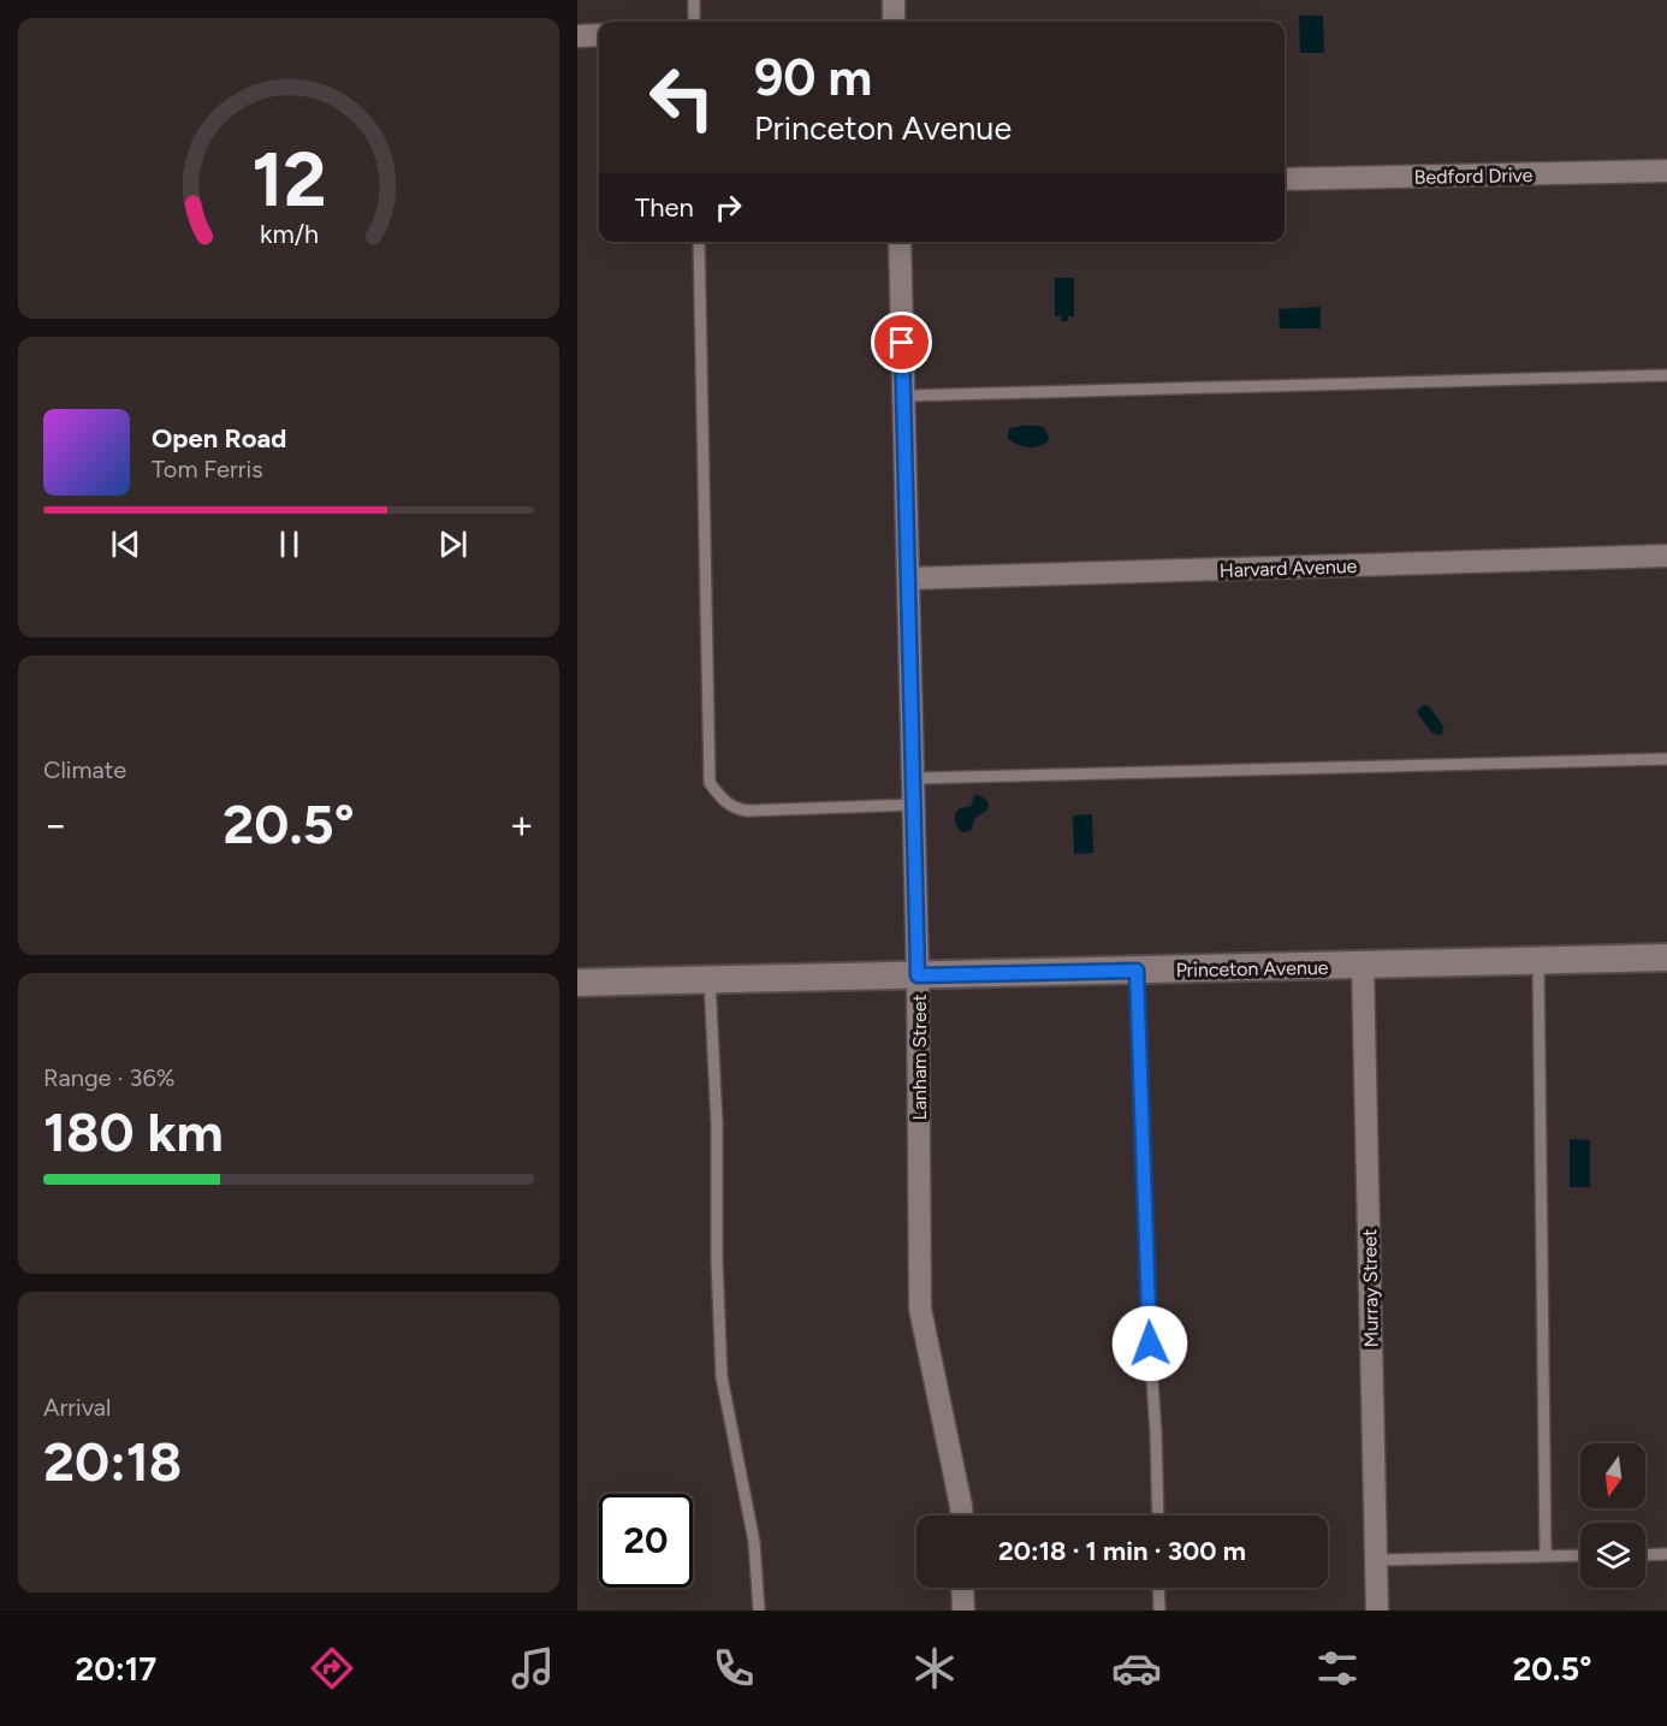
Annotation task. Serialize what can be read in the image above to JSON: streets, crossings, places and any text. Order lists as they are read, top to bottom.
{
  "streets": {
    "street": [
      "Bedford Drive",
      "Harvard Avenue",
      "Princeton Avenue",
      "Lanham Street",
      "Murray Street"
    ]
  },
  "crossings": [
    ["Harvard Avenue", "Lanham Street"],
    ["Princeton Avenue", "Lanham Street"],
    ["Princeton Avenue", "Murray Street"]
  ],
  "north": "bottom",
  "page": {
    "turn": ["90 m", "Princeton Avenue"],
    "then": "Then",
    "song": ["Open Road", "Tom Ferris"],
    "tile": [
      "Climate",
      ["Range · 36%", "180 km"],
      ["Arrival", "20:18"]
    ],
    "heat": ["−", "20.5°", "+"],
    "limit": "20",
    "trip": "20:18 · 1 min · 300 m",
    "tabs": ["20:17", "20.5°"],
    "gauge": ["12", "km/h"]
  }
}
